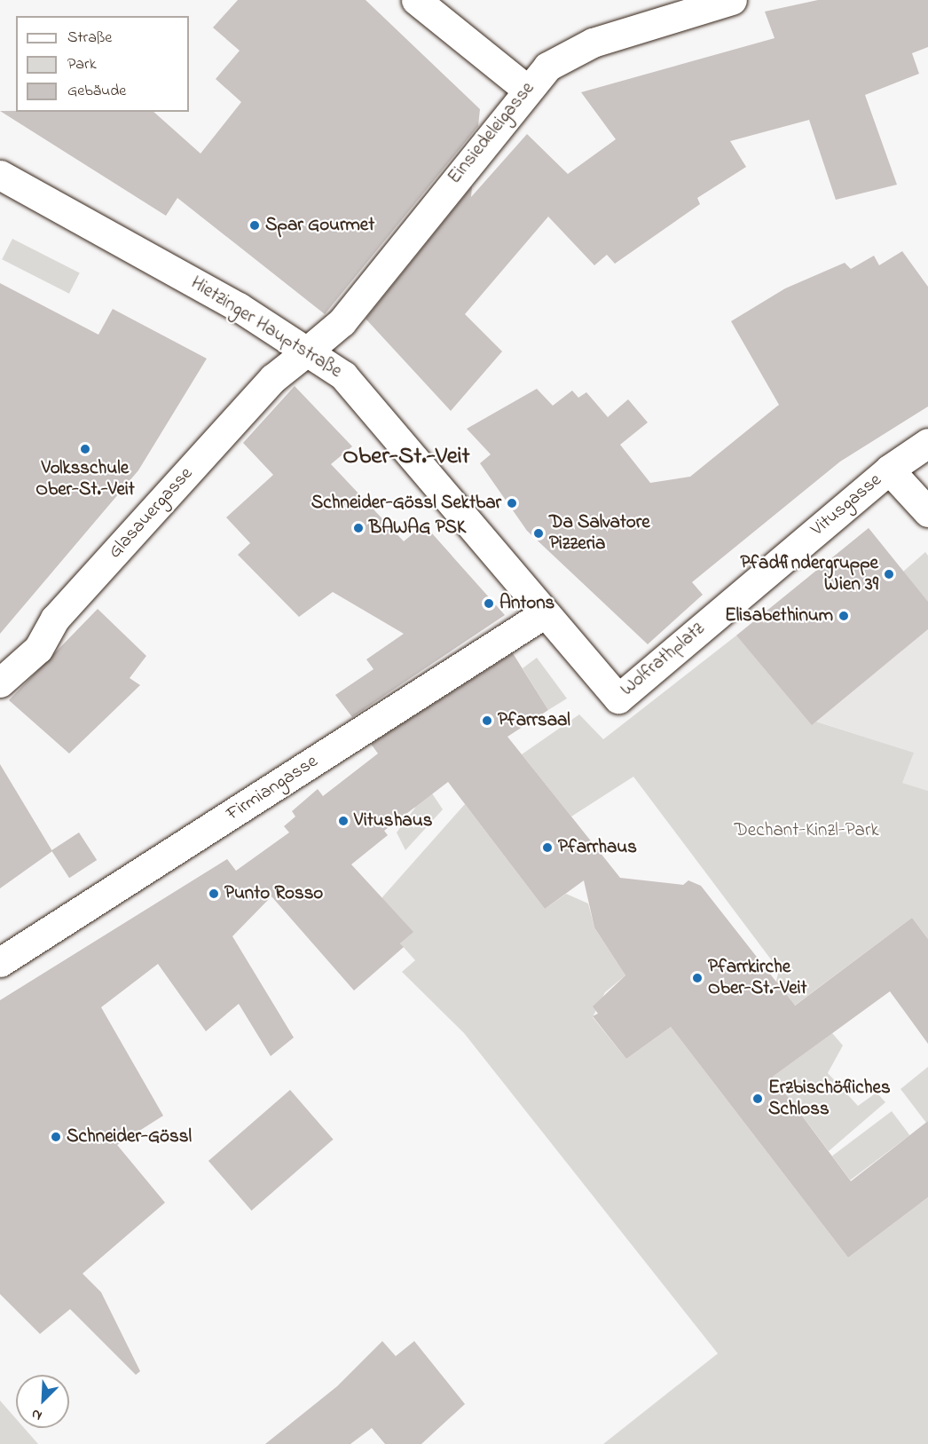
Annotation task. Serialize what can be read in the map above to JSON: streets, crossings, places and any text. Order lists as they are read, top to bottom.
{
  "streets": {
    "street": [
      "Einsiedeleigasse",
      "Hietzinger Hauptstraße",
      "Vitusgasse",
      "Glasauergasse",
      "Wolfrathplatz",
      "Firmiangasse"
    ]
  },
  "crossings": [
    ["Einsiedeleigasse", "Hietzinger Hauptstraße"],
    ["Einsiedeleigasse", "Glasauergasse"],
    ["Hietzinger Hauptstraße", "Glasauergasse"],
    ["Hietzinger Hauptstraße", "Wolfrathplatz"],
    ["Hietzinger Hauptstraße", "Firmiangasse"],
    ["Vitusgasse", "Wolfrathplatz"],
    ["Wolfrathplatz", "Firmiangasse"]
  ],
  "districts": ["Ober-St.-Veit"],
  "parks": ["Dechant-Kinzl-Park"],
  "places": [
    "Spar Gourmet",
    "Volksschule Ober-St.-Veit",
    "Schneider-Gössl Sektbar",
    "BAWAG PSK",
    "Da Salvatore Pizzeria",
    "Pfadfindergruppe Wien 39",
    "Antons",
    "Elisabethinum",
    "Pfarrsaal",
    "Vitushaus",
    "Pfarrhaus",
    "Punto Rosso",
    "Pfarrkirche Ober-St.-Veit",
    "Erzbischöfliches Schloss",
    "Schneider-Gössl"
  ],
  "legend": ["Straße", "Park", "Gebäude"],
  "north": "bottom left"
}
